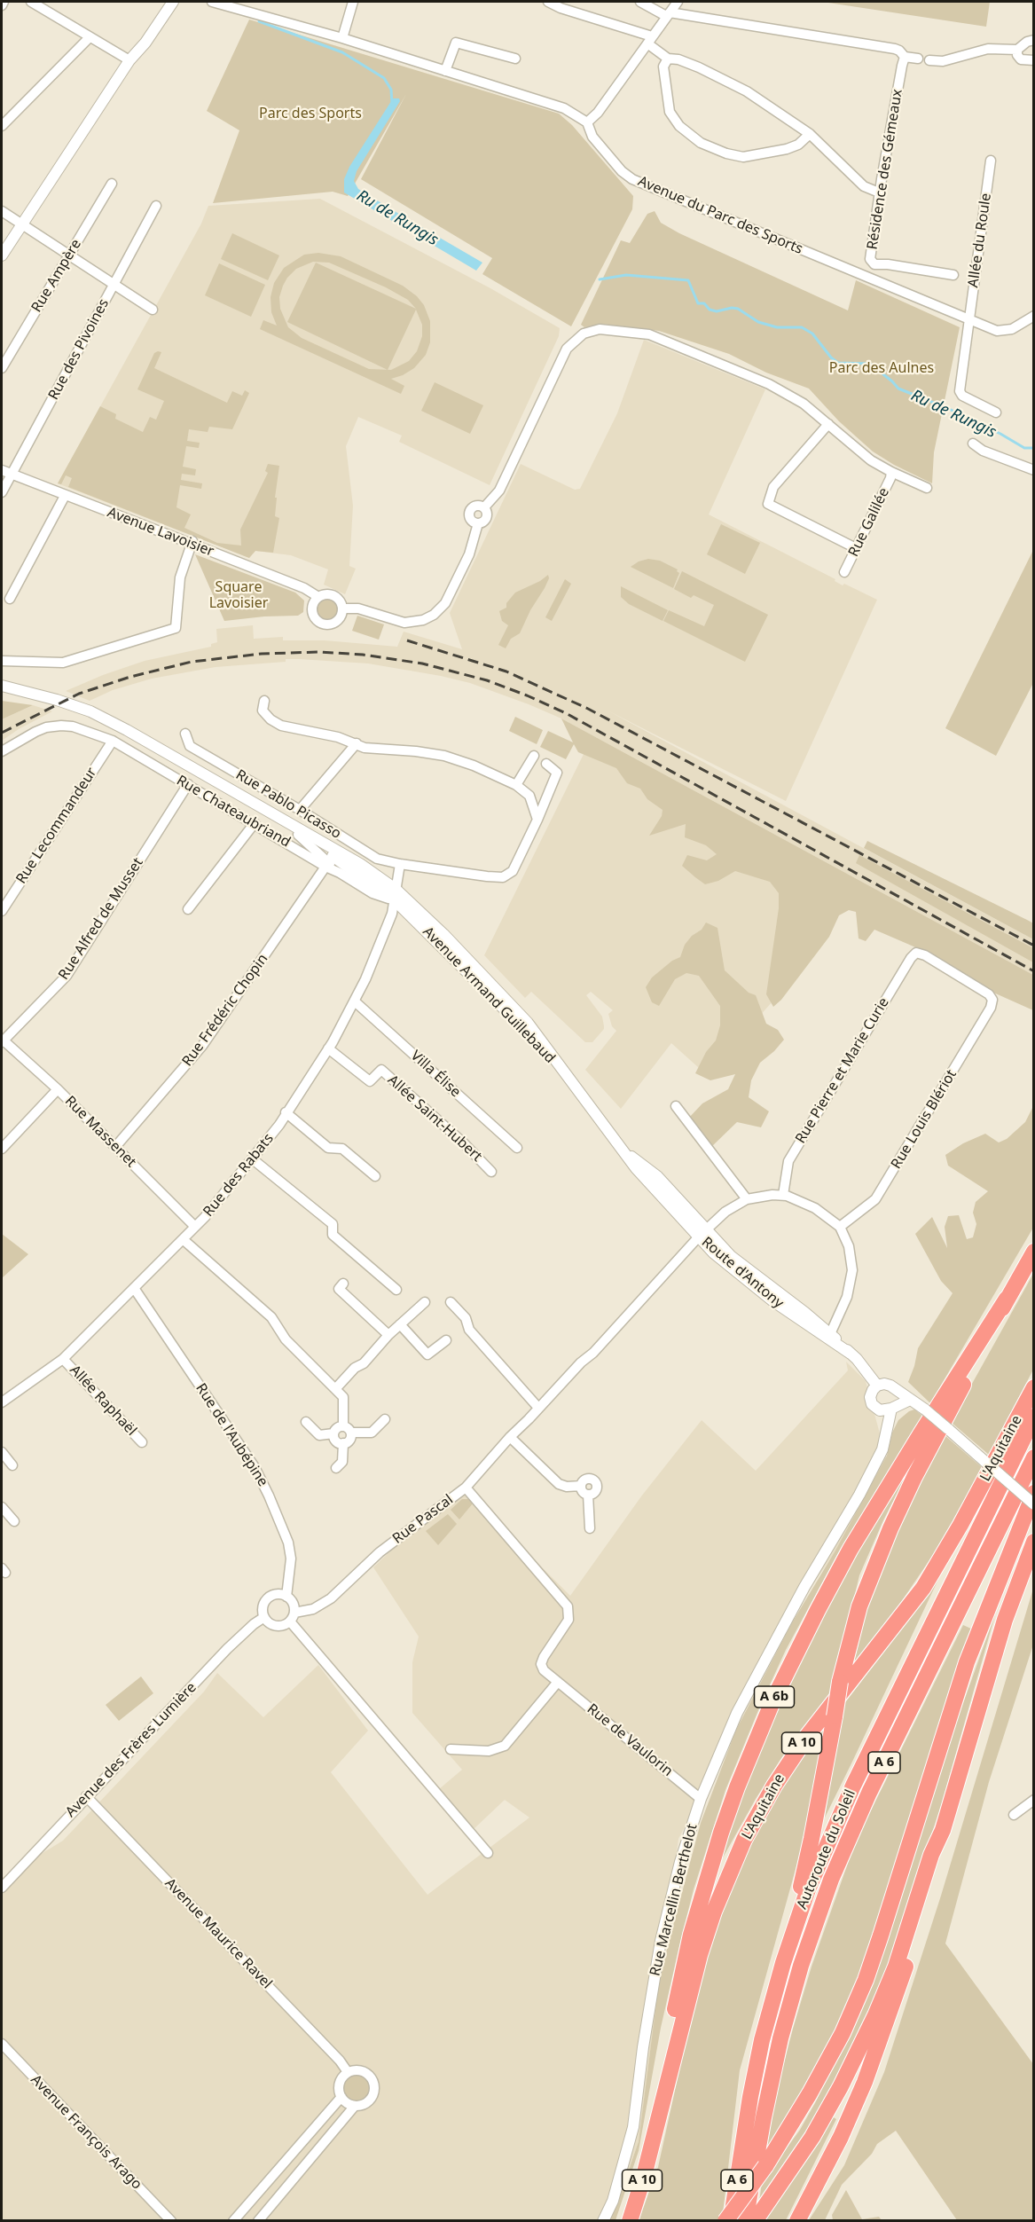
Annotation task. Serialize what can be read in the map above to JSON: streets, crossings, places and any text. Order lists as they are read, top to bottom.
{
  "streets": {
    "highway": [
      "L'Aquitaine",
      "A 6b",
      "A 10",
      "A 6",
      "Autoroute du Soleil"
    ],
    "street": [
      "Résidence des Gémeaux",
      "Avenue du Parc des Sports",
      "Allée du Roule",
      "Rue Ampère",
      "Rue des Pivoines",
      "Rue Galilée",
      "Avenue Lavoisier",
      "Rue Pablo Picasso",
      "Rue Chateaubriand",
      "Rue Lecommandeur",
      "Rue Alfred de Musset",
      "Avenue Armand Guillebaud",
      "Rue Frédéric Chopin",
      "Rue Pierre et Marie Curie",
      "Villa Élise",
      "Allée Saint-Hubert",
      "Rue Louis Blériot",
      "Rue Massenet",
      "Rue des Rabats",
      "Route d'Antony",
      "Allée Raphaël",
      "Rue de l'Aubépine",
      "Rue Pascal",
      "Rue de Vaulorin",
      "Avenue des Frères Lumière",
      "Rue Marcellin Berthelot",
      "Avenue Maurice Ravel",
      "Avenue François Arago"
    ]
  },
  "crossings": [
    ["Avenue du Parc des Sports", "Allée du Roule"],
    ["Rue des Pivoines", "Avenue Lavoisier"],
    ["Rue Pablo Picasso", "Rue des Rabats"],
    ["Rue Chateaubriand", "Rue Lecommandeur"],
    ["Rue Chateaubriand", "Rue Alfred de Musset"],
    ["Rue Chateaubriand", "Avenue Armand Guillebaud"],
    ["Rue Chateaubriand", "Rue Frédéric Chopin"],
    ["Rue Chateaubriand", "Rue des Rabats"],
    ["Rue Alfred de Musset", "Rue Massenet"],
    ["Avenue Armand Guillebaud", "Rue des Rabats"],
    ["Avenue Armand Guillebaud", "Route d'Antony"],
    ["Rue Frédéric Chopin", "Rue Massenet"],
    ["Rue Pierre et Marie Curie", "Rue Louis Blériot"],
    ["Villa Élise", "Rue des Rabats"],
    ["Allée Saint-Hubert", "Rue des Rabats"],
    ["Rue Massenet", "Rue des Rabats"],
    ["Rue des Rabats", "Allée Raphaël"],
    ["Rue des Rabats", "Rue de l'Aubépine"],
    ["Route d'Antony", "Rue Pascal"],
    ["Route d'Antony", "Rue Marcellin Berthelot"],
    ["Rue de l'Aubépine", "Rue Pascal"],
    ["Rue de l'Aubépine", "Avenue des Frères Lumière"],
    ["L'Aquitaine", "A 6b"],
    ["Rue Pascal", "Rue de Vaulorin"],
    ["Rue Pascal", "Avenue des Frères Lumière"],
    ["Rue de Vaulorin", "Rue Marcellin Berthelot"],
    ["Avenue des Frères Lumière", "Avenue Maurice Ravel"]
  ],
  "water": ["Ru de Rungis"],
  "parks": ["Parc des Sports", "Parc des Aulnes", "Square Lavoisier"]
}
